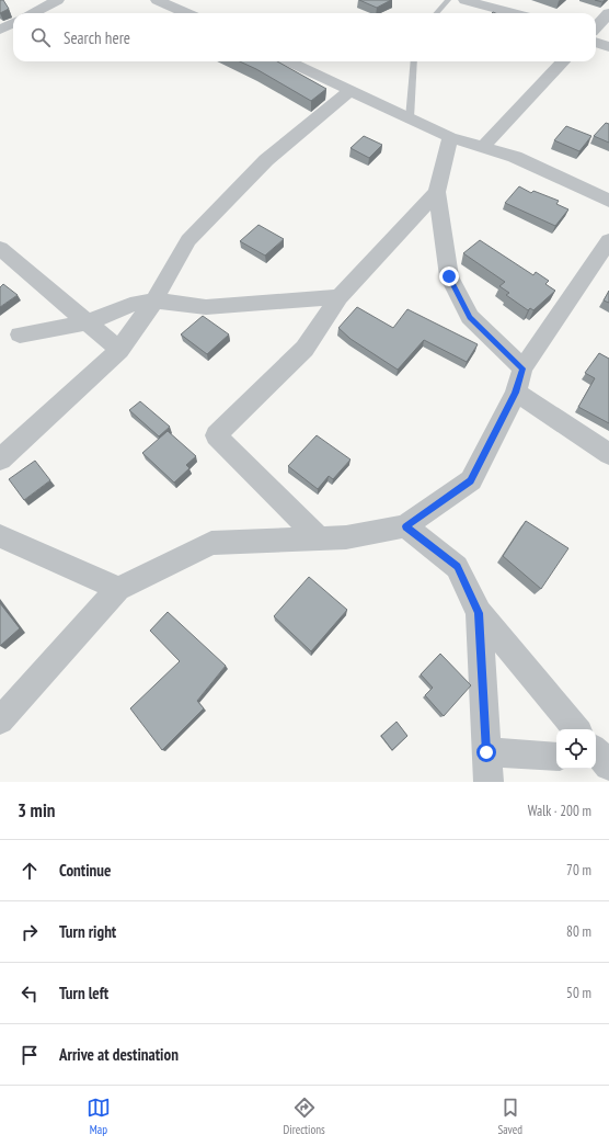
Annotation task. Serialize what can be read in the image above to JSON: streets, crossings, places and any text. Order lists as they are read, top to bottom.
{
  "page": {
    "search": "Search here",
    "heading": ["3 min", "Walk · 200 m"],
    "list": [
      ["Continue", "70 m"],
      ["Turn right", "80 m"],
      ["Turn left", "50 m"],
      "Arrive at destination"
    ],
    "nav": ["Map", "Directions", "Saved"]
  }
}
